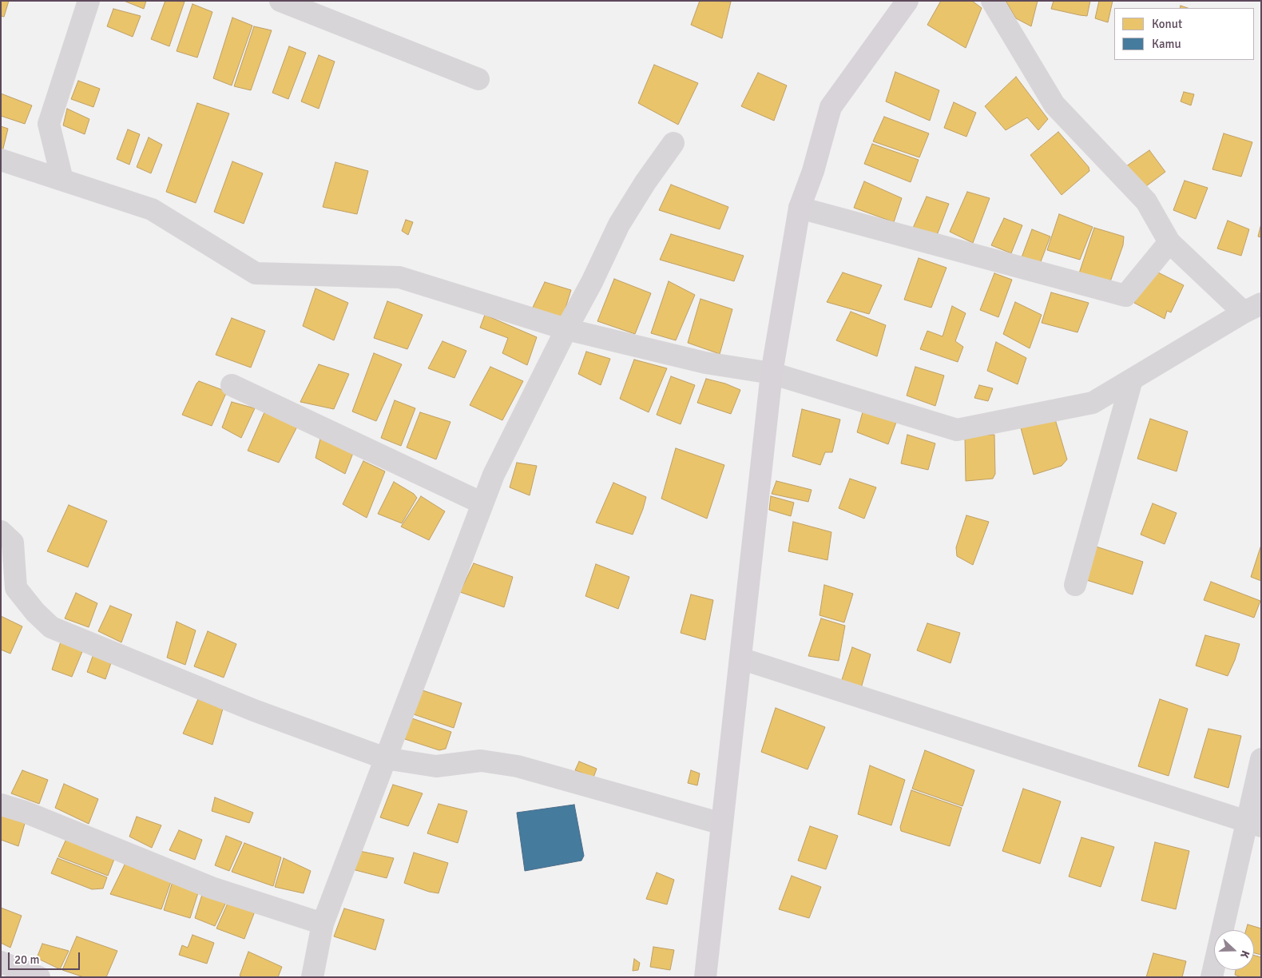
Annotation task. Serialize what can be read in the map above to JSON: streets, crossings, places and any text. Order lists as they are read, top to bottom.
{
  "legend": ["Konut", "Kamu"],
  "scale_bar": "20 m",
  "north": "right"
}
